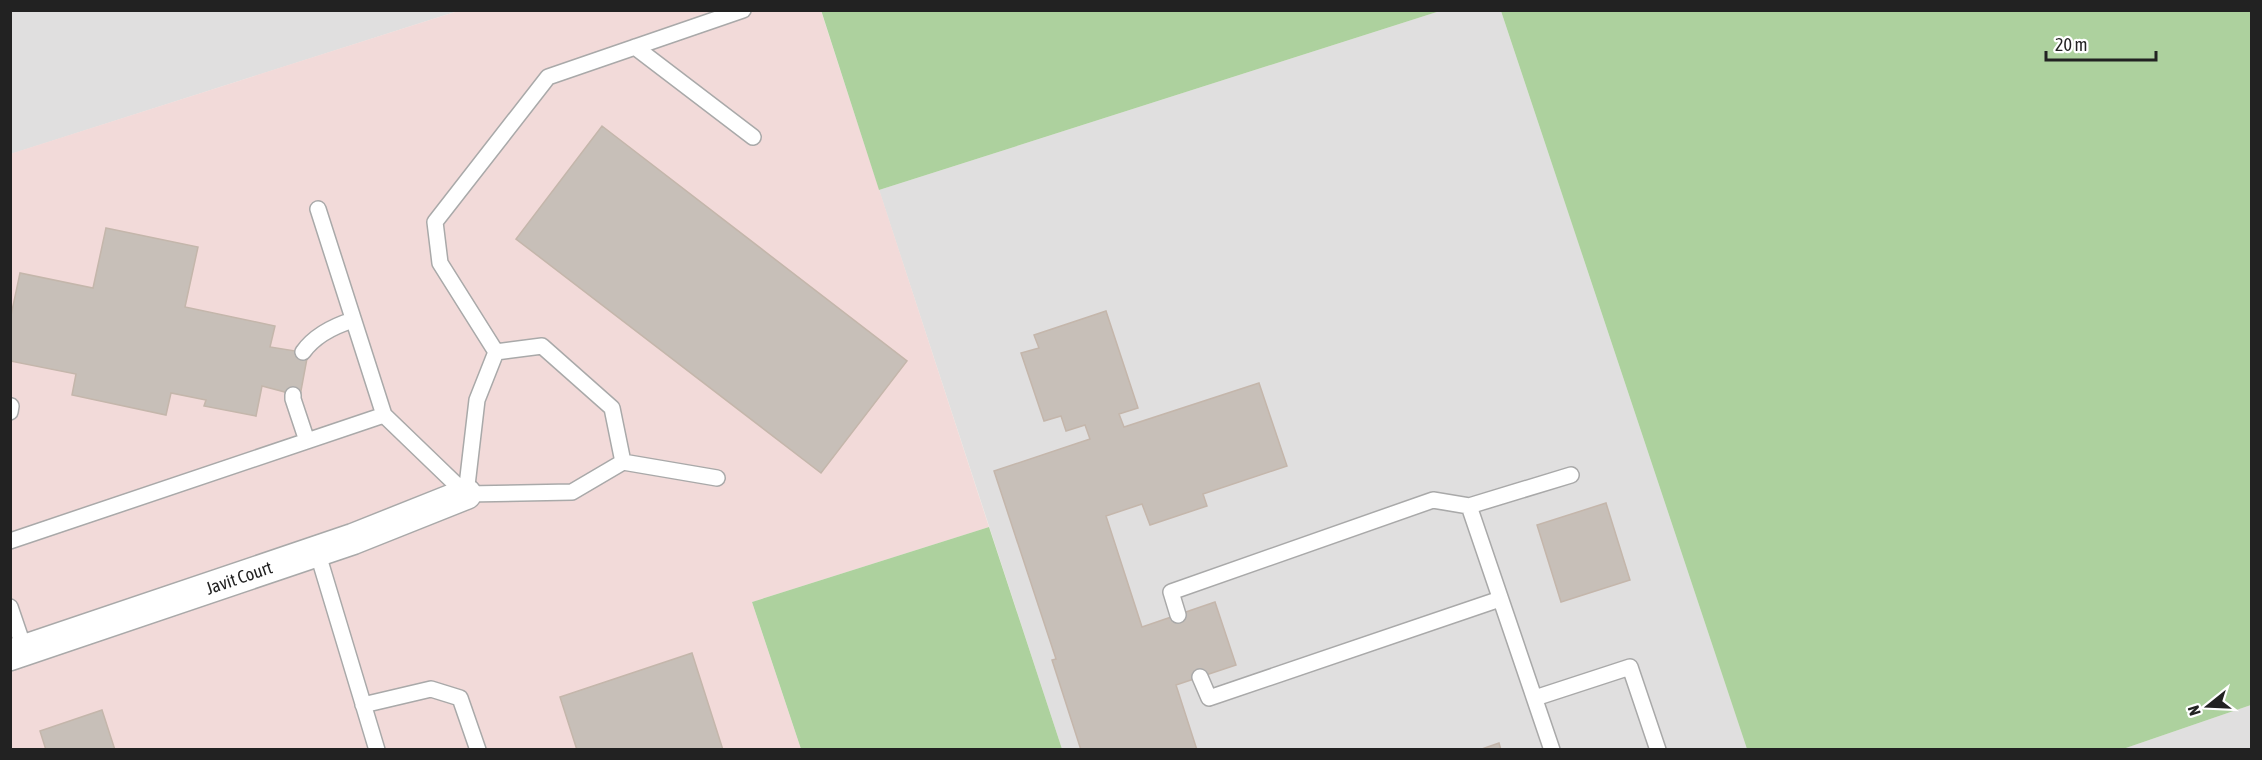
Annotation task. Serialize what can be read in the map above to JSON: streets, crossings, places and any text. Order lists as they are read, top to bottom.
{
  "streets": {
    "street": ["Javit Court"]
  },
  "scale_bar": "20 m",
  "north": "left"
}
